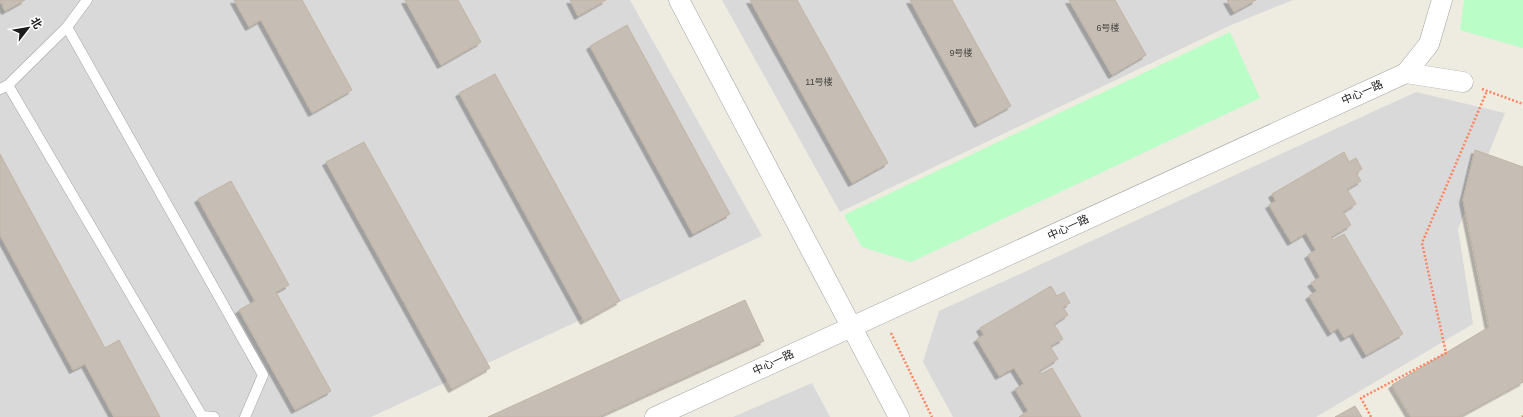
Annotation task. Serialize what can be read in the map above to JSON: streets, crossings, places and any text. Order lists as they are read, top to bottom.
{
  "streets": {
    "street": ["中心一路"]
  },
  "house_numbers": ["6号楼", "9号楼", "11号楼"],
  "north": "top right"
}
